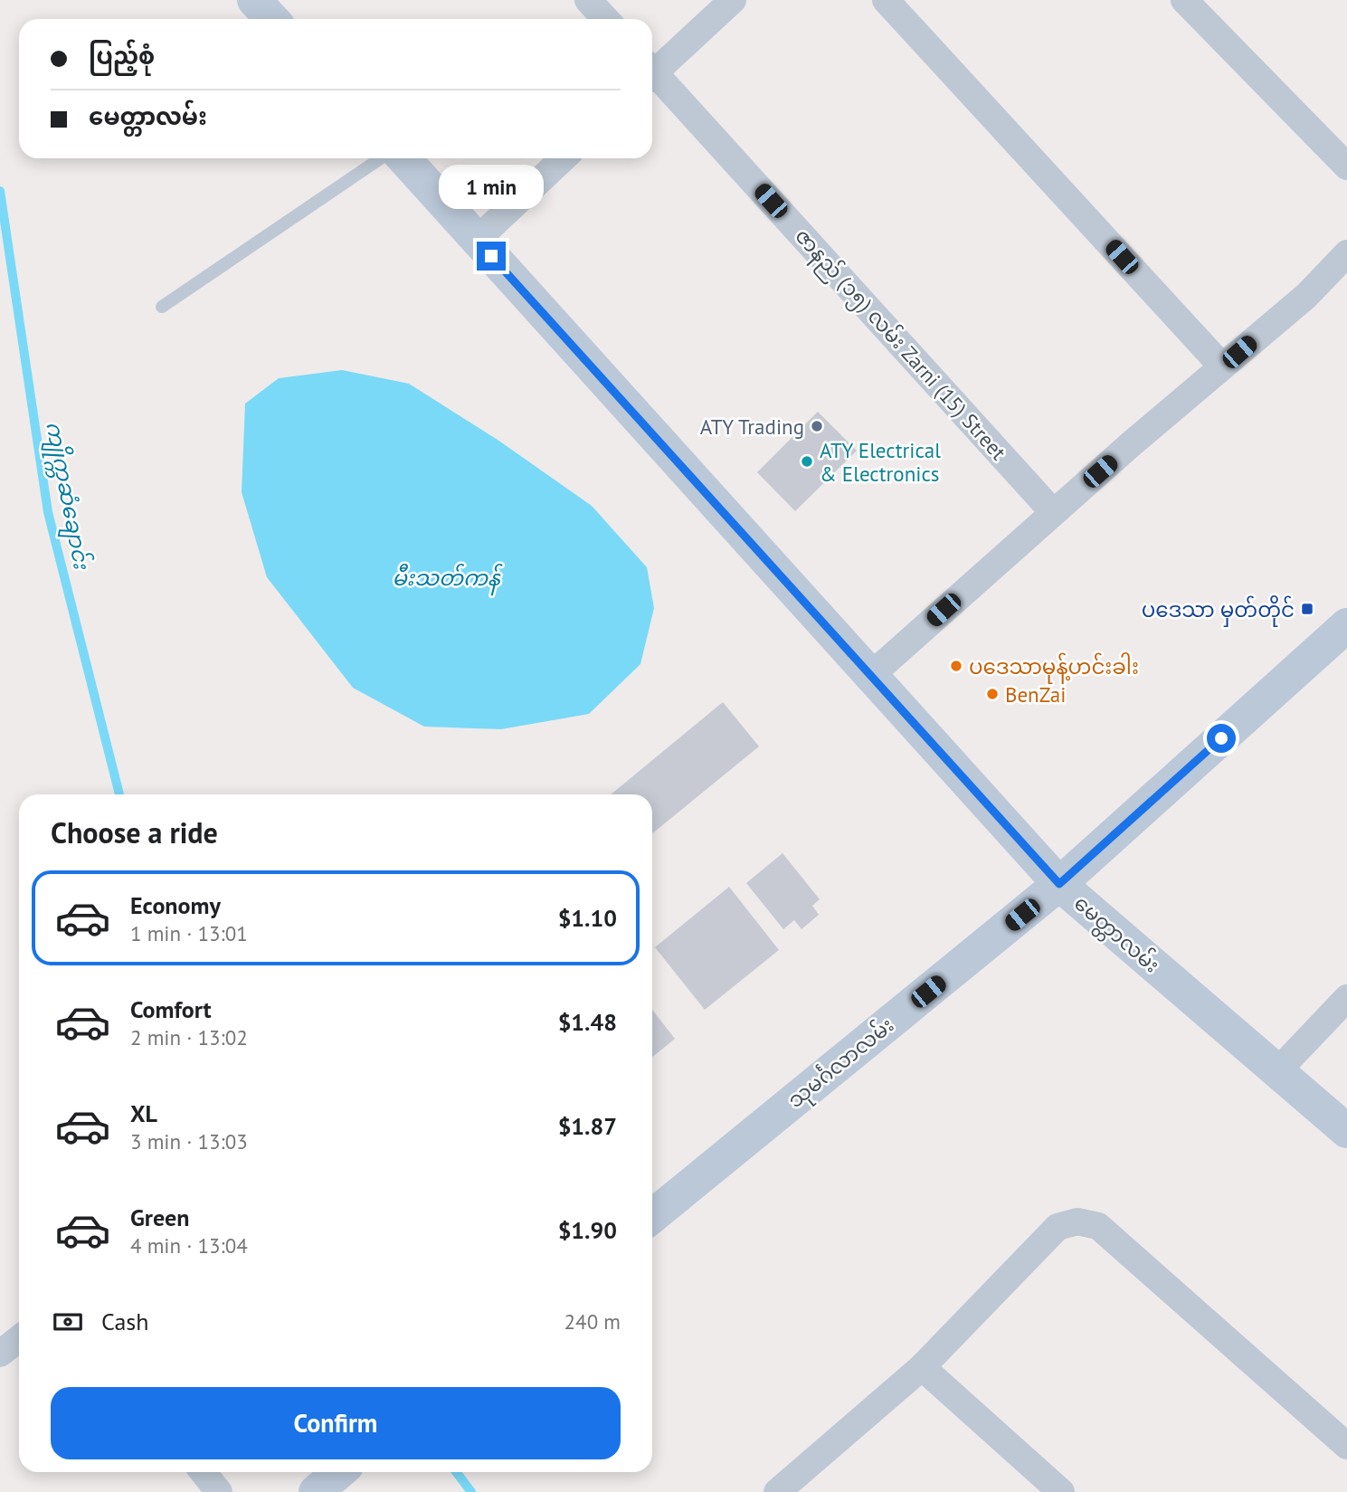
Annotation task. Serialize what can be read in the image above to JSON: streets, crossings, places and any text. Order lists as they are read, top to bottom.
{
  "streets": {
    "main road": ["မေတ္တာလမ်း", "သုမင်္ဂလာလမ်း"],
    "street": ["ဇာနည် (၁၅) လမ်း Zarni (15) Street"]
  },
  "crossings": [
    ["မေတ္တာလမ်း", "သုမင်္ဂလာလမ်း"]
  ],
  "water": ["ကျိုက္ကဆံချောင်း", "မီးသတ်ကန်"],
  "places": {
    "other": [
      "ATY Trading",
      "ATY Electrical & Electronics",
      "ပဒေသာမုန့်ဟင်းခါး",
      "BenZai"
    ],
    "transit": ["ပဒေသာ မှတ်တိုင်"]
  },
  "page": {
    "banner": ["ပြည့်စုံ", "မေတ္တာလမ်း"],
    "bubble": "1 min",
    "heading": "Choose a ride",
    "list": [
      {
        "name": "Economy",
        "note": "1 min · 13:01",
        "value": "$1.10"
      },
      {
        "name": "Comfort",
        "note": "2 min · 13:02",
        "value": "$1.48"
      },
      {
        "name": "XL",
        "note": "3 min · 13:03",
        "value": "$1.87"
      },
      {
        "name": "Green",
        "note": "4 min · 13:04",
        "value": "$1.90"
      }
    ],
    "pay": ["Cash", "240 m"],
    "buttons": "Confirm"
  }
}
